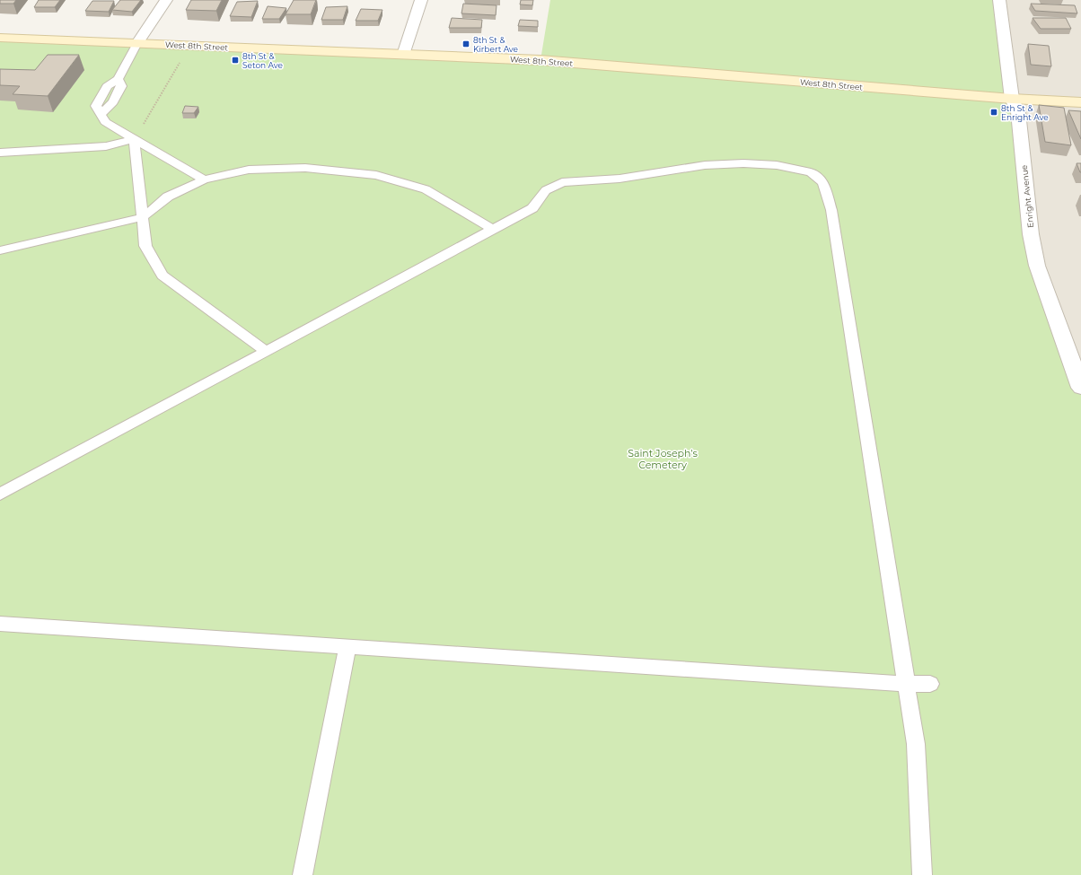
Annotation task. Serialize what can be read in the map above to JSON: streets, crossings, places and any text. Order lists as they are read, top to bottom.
{
  "streets": {
    "street": ["West 8th Street", "Enright Avenue"]
  },
  "crossings": [
    ["West 8th Street", "Enright Avenue"]
  ],
  "parks": ["Saint Joseph’s Cemetery"],
  "places": {
    "transit": ["8th St & Kirbert Ave", "8th St & Seton Ave", "8th St & Enright Ave"]
  }
}
